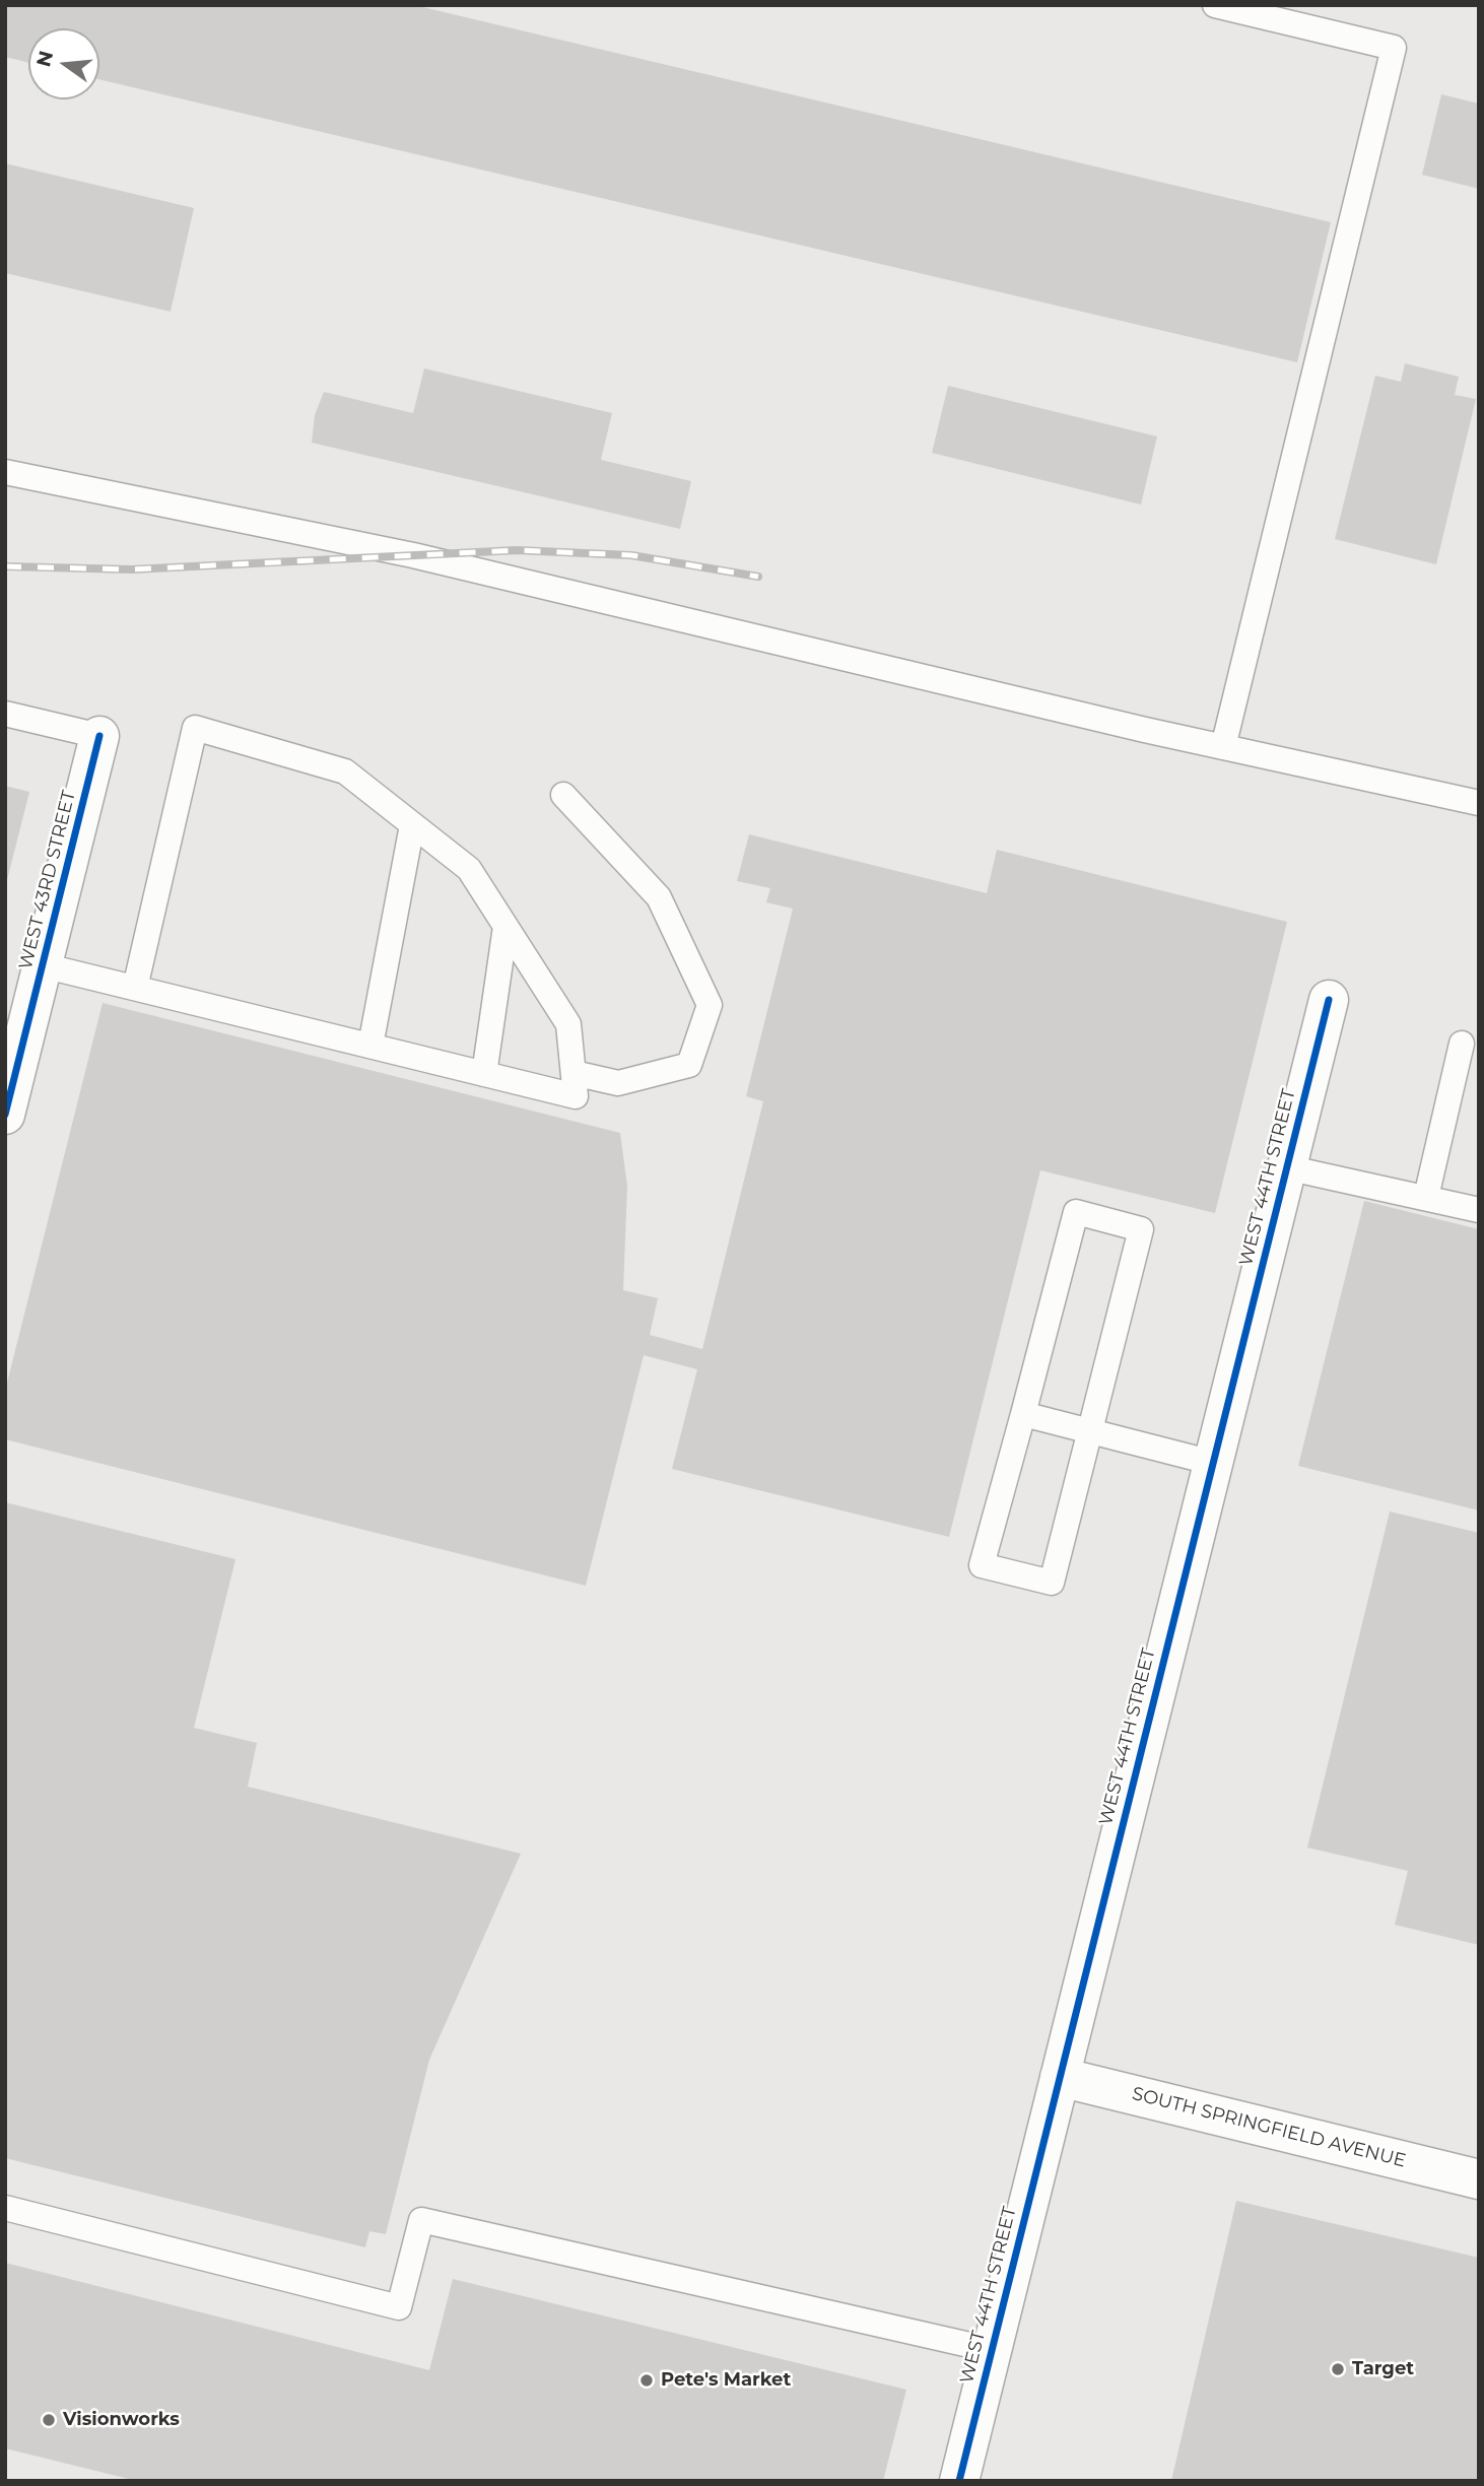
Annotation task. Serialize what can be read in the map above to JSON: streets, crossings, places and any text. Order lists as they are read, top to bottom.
{
  "streets": {
    "street": ["WEST 43RD STREET", "WEST 44TH STREET", "SOUTH SPRINGFIELD AVENUE"]
  },
  "crossings": [
    ["WEST 44TH STREET", "SOUTH SPRINGFIELD AVENUE"]
  ],
  "places": ["Target", "Pete's Market", "Visionworks"],
  "north": "left"
}
